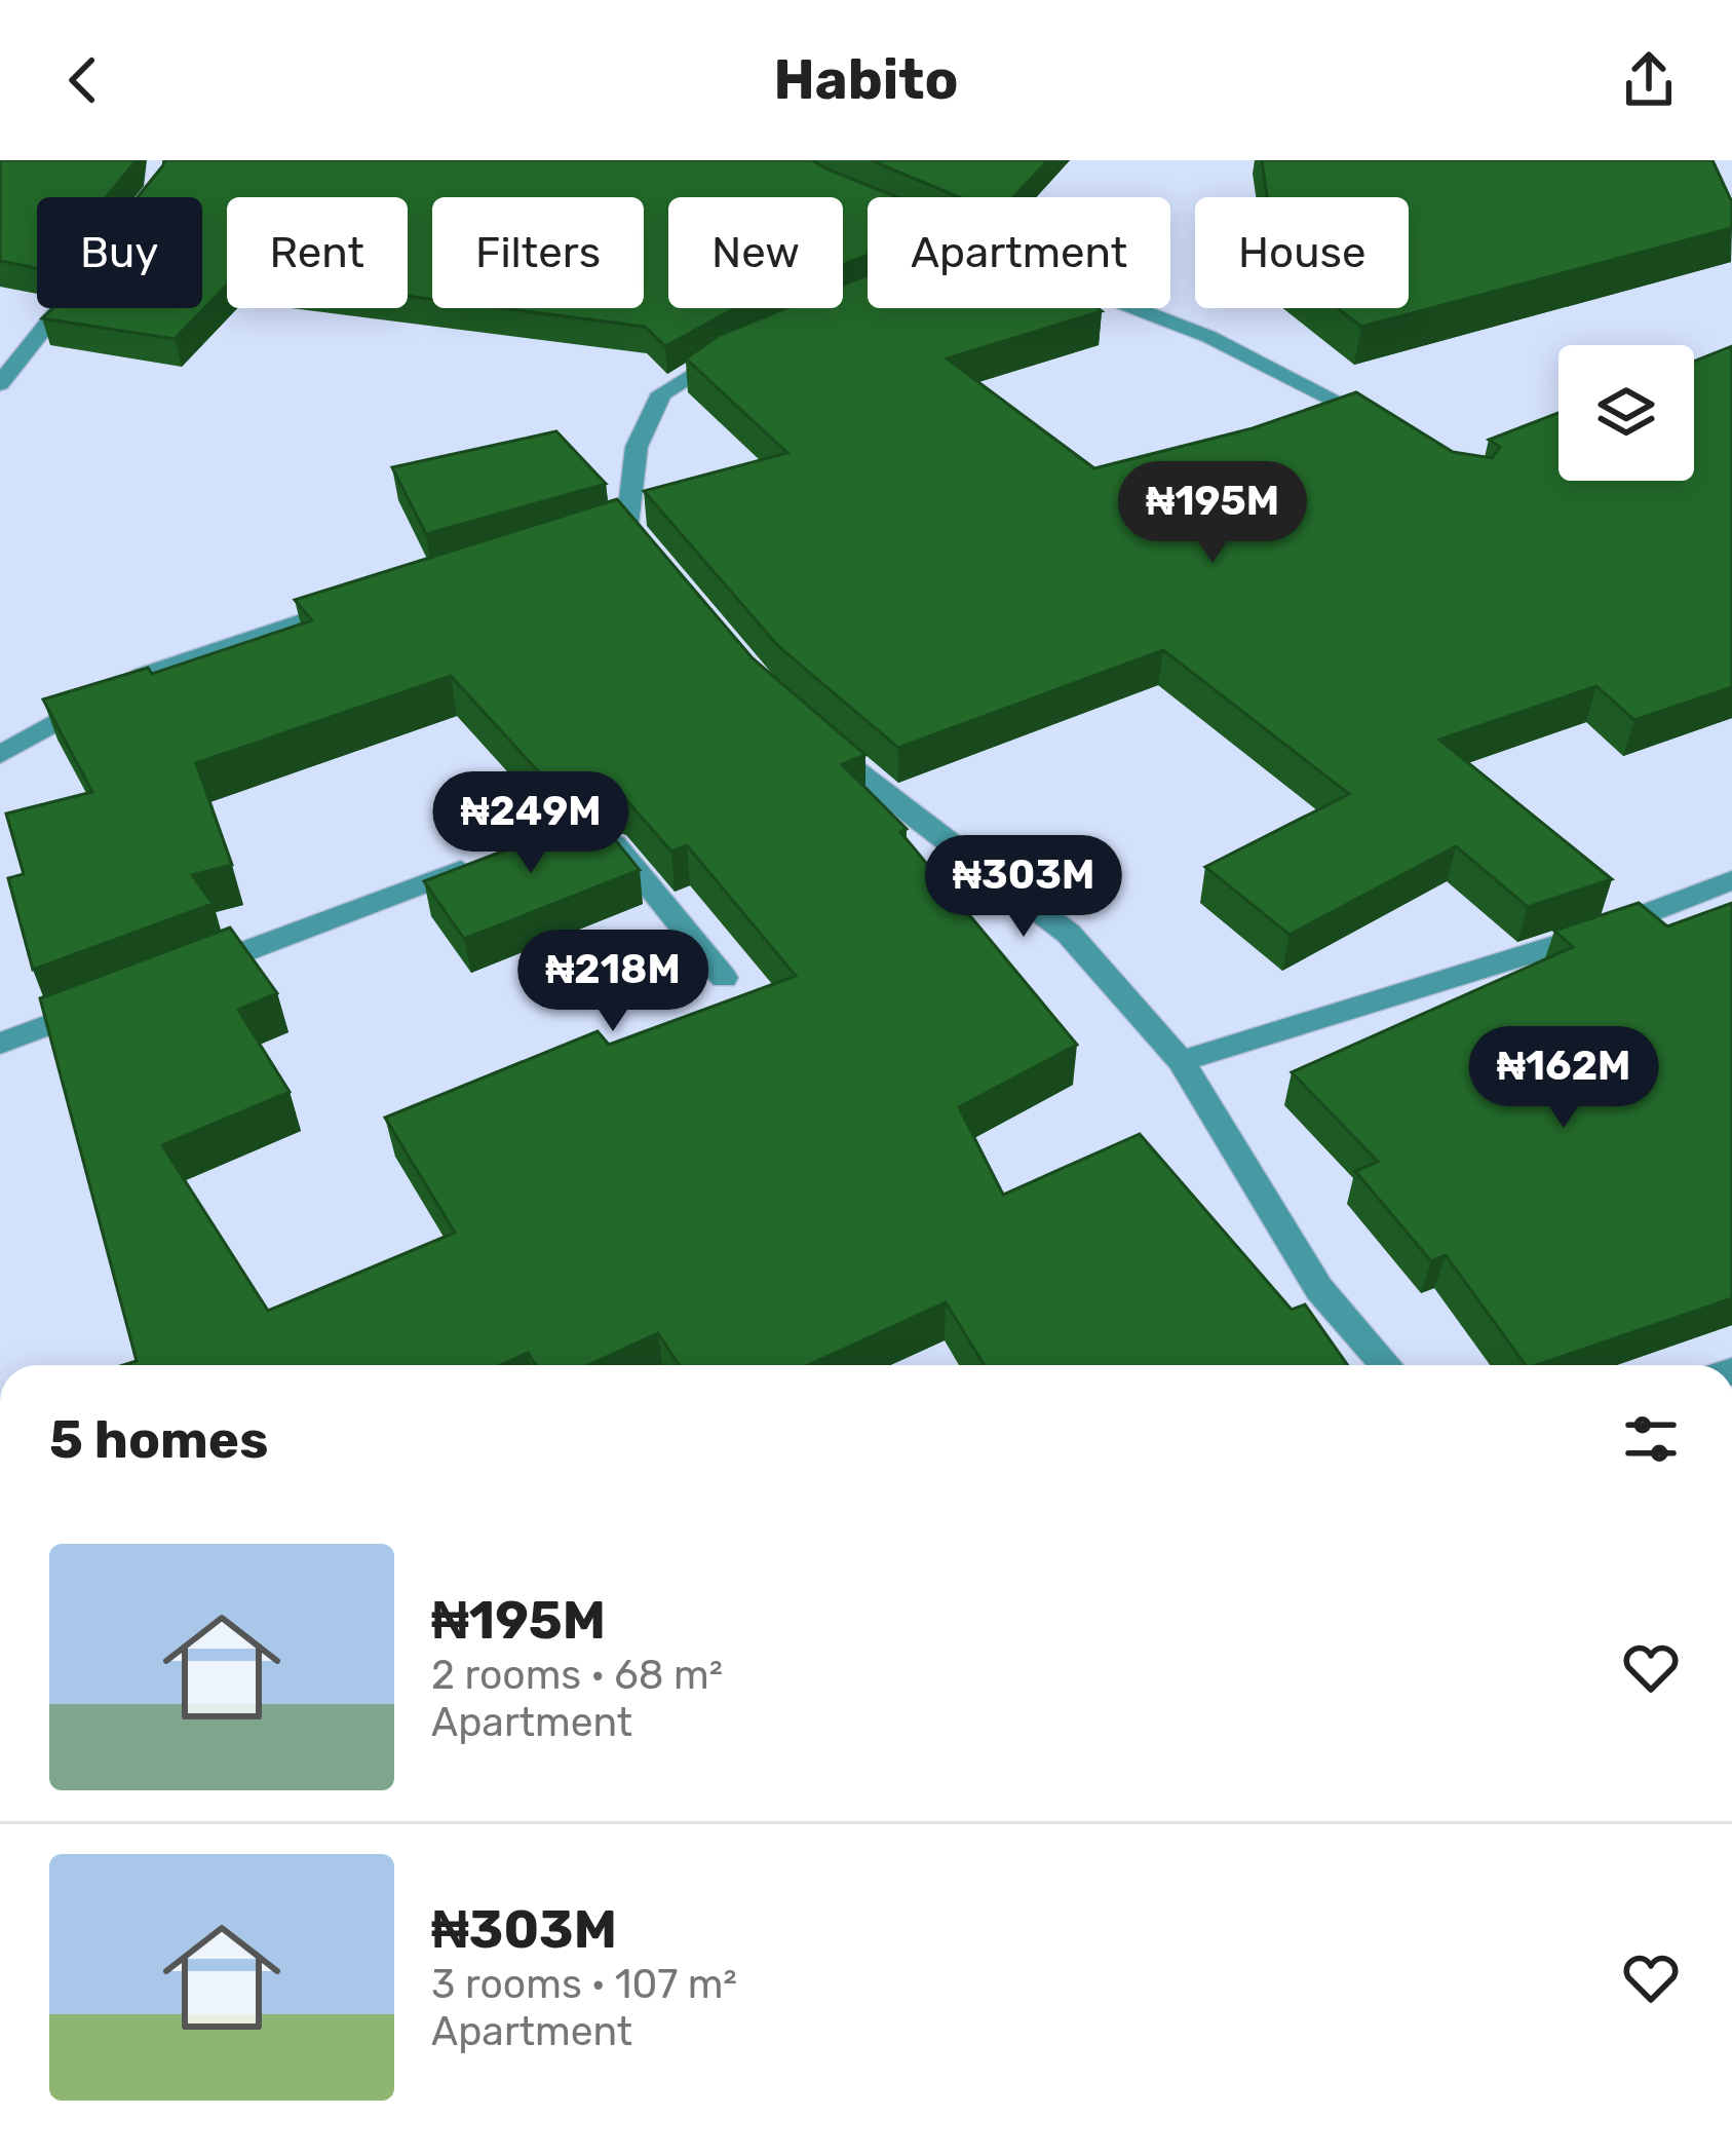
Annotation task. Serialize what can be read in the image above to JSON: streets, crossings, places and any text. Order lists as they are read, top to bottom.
{
  "page": {
    "header": "Habito",
    "chip": [
      "Buy",
      "Rent",
      "Filters",
      "New",
      "Apartment",
      "House"
    ],
    "price": [
      "₦195M",
      "₦249M",
      "₦303M",
      "₦218M",
      "₦162M"
    ],
    "heading": "5 homes",
    "list": [
      {
        "name": "₦195M",
        "note": "2 rooms · 68 m² · Apartment"
      },
      {
        "name": "₦303M",
        "note": "3 rooms · 107 m² · Apartment"
      }
    ]
  }
}
